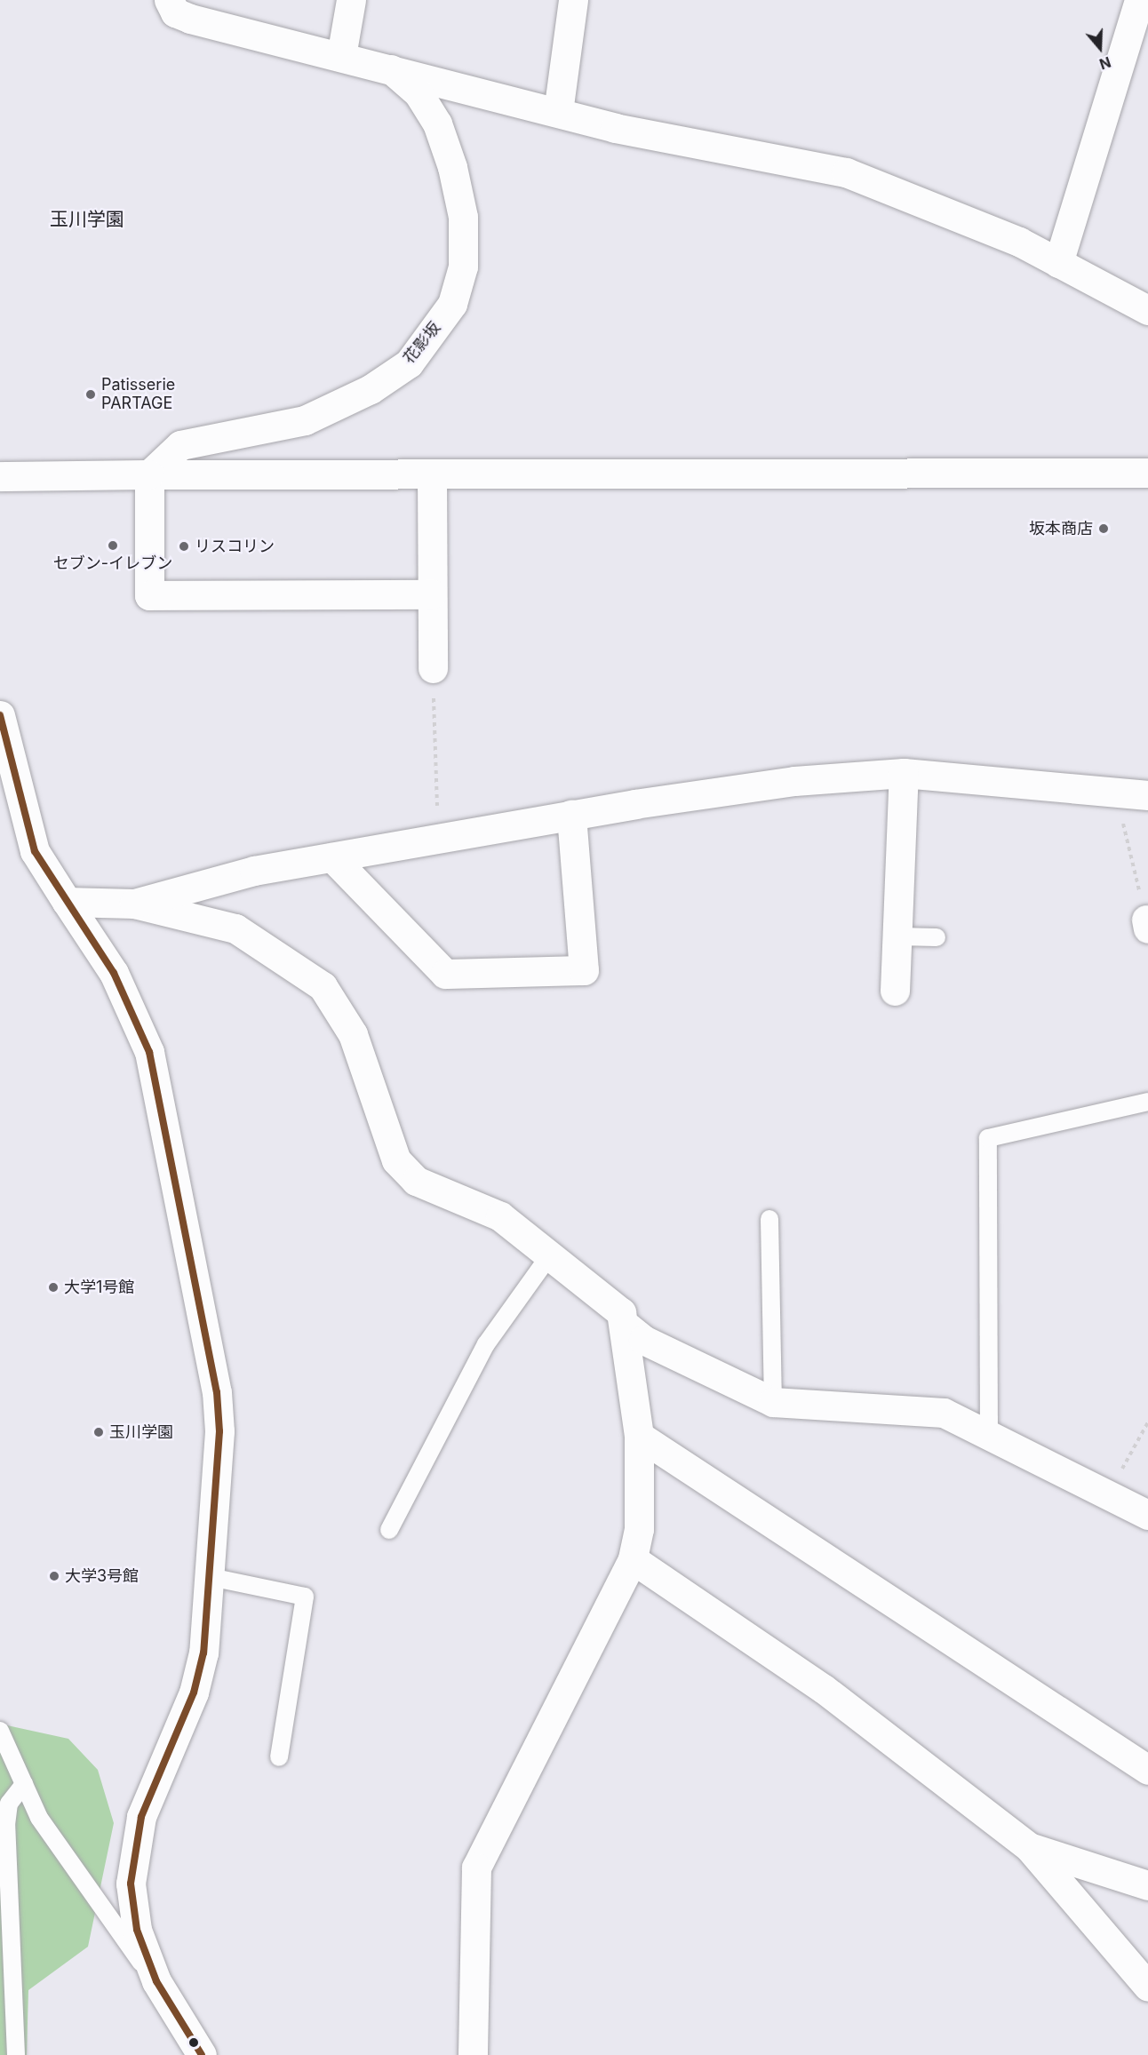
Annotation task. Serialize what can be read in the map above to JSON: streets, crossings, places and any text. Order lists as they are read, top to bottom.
{
  "streets": {
    "street": ["花影坂"]
  },
  "districts": ["玉川学園"],
  "places": [
    "Patisserie PARTAGE",
    "坂本商店",
    "セブン-イレブン",
    "リスコリン",
    "大学1号館",
    "玉川学園",
    "大学3号館"
  ],
  "north": "bottom"
}
